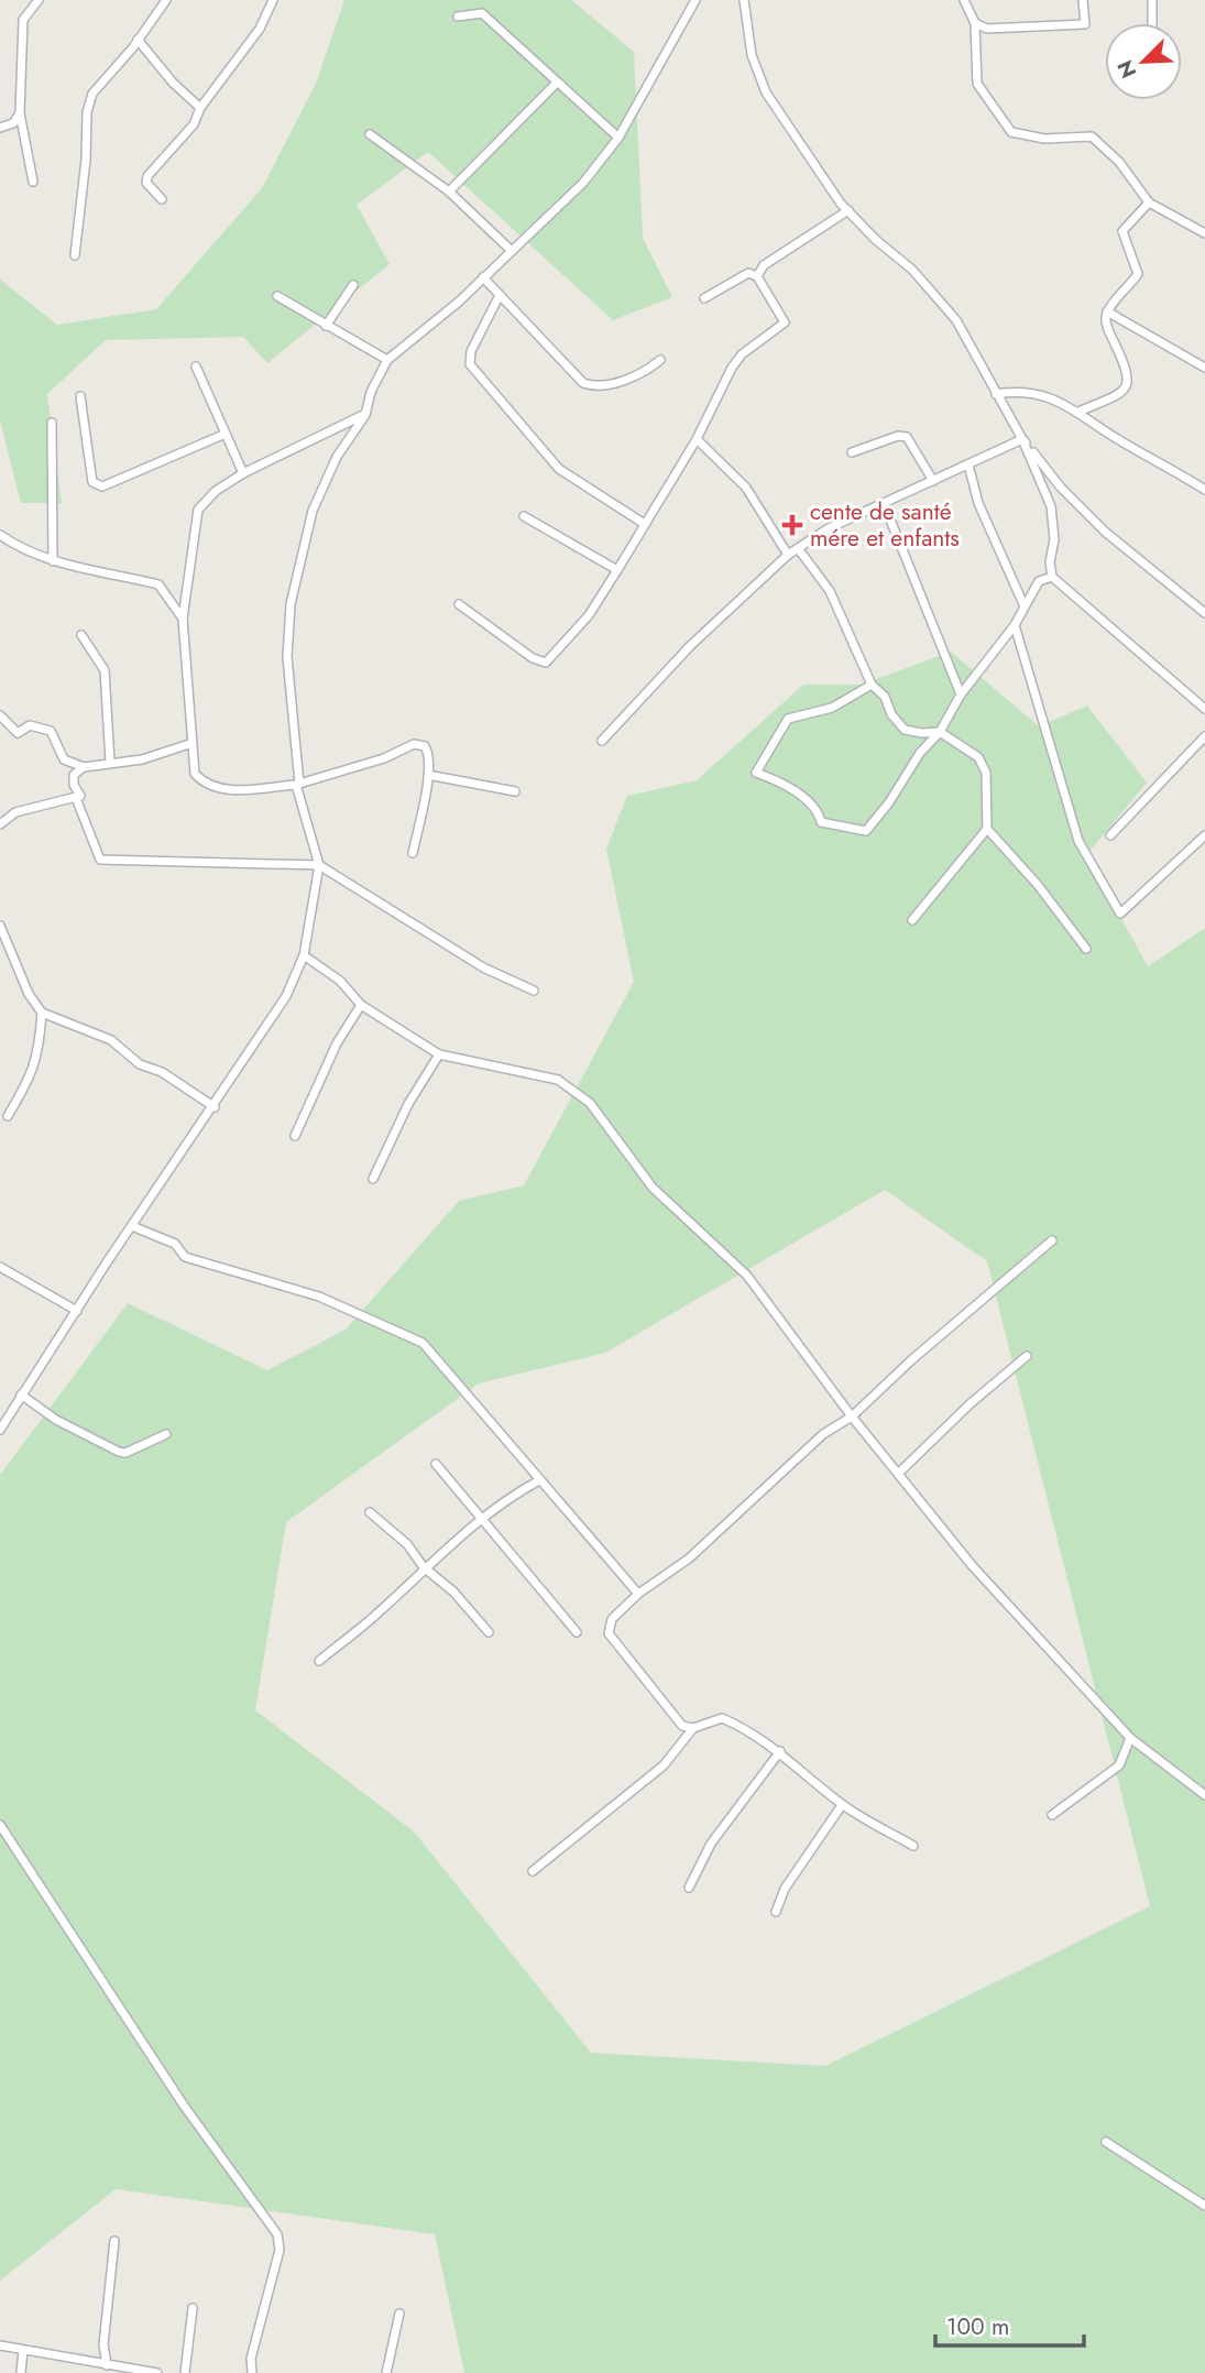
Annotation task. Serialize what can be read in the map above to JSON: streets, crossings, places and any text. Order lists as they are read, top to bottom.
{
  "places": {
    "health": ["cente de santé mére et enfants"]
  },
  "scale_bar": "100 m",
  "north": "bottom left"
}
